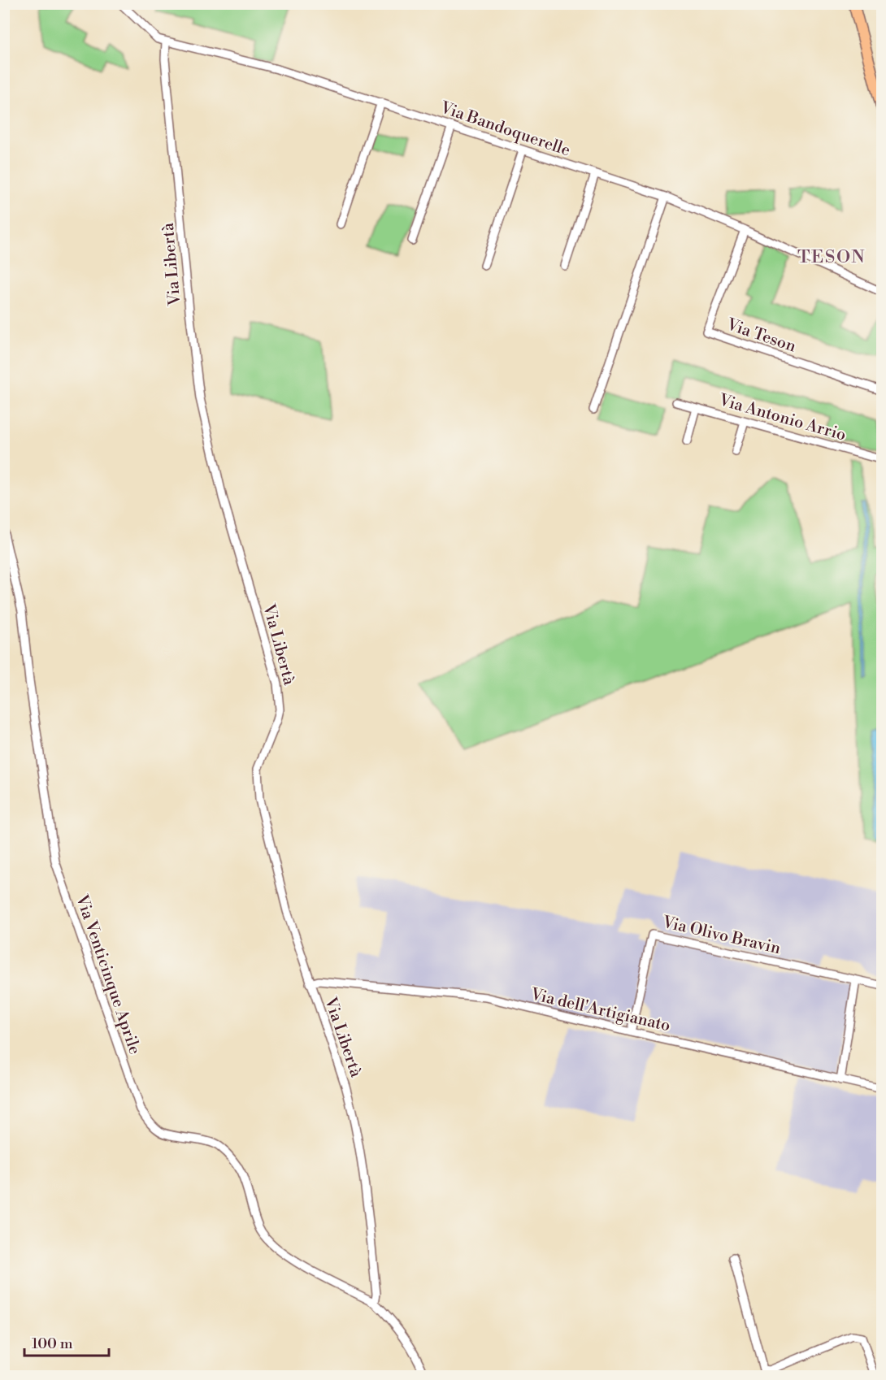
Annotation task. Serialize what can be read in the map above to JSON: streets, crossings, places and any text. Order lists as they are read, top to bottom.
{
  "streets": {
    "street": [
      "Via Bandoquerelle",
      "Via Libertà",
      "Via Teson",
      "Via Antonio Arrio",
      "Via Olivo Bravin",
      "Via Venticinque Aprile",
      "Via dell'Artigianato"
    ]
  },
  "crossings": [
    ["Via Bandoquerelle", "Via Libertà"],
    ["Via Bandoquerelle", "Via Teson"],
    ["Via Libertà", "Via Venticinque Aprile"],
    ["Via Libertà", "Via dell'Artigianato"],
    ["Via Olivo Bravin", "Via dell'Artigianato"]
  ],
  "districts": ["TESON"],
  "scale_bar": "100 m"
}
